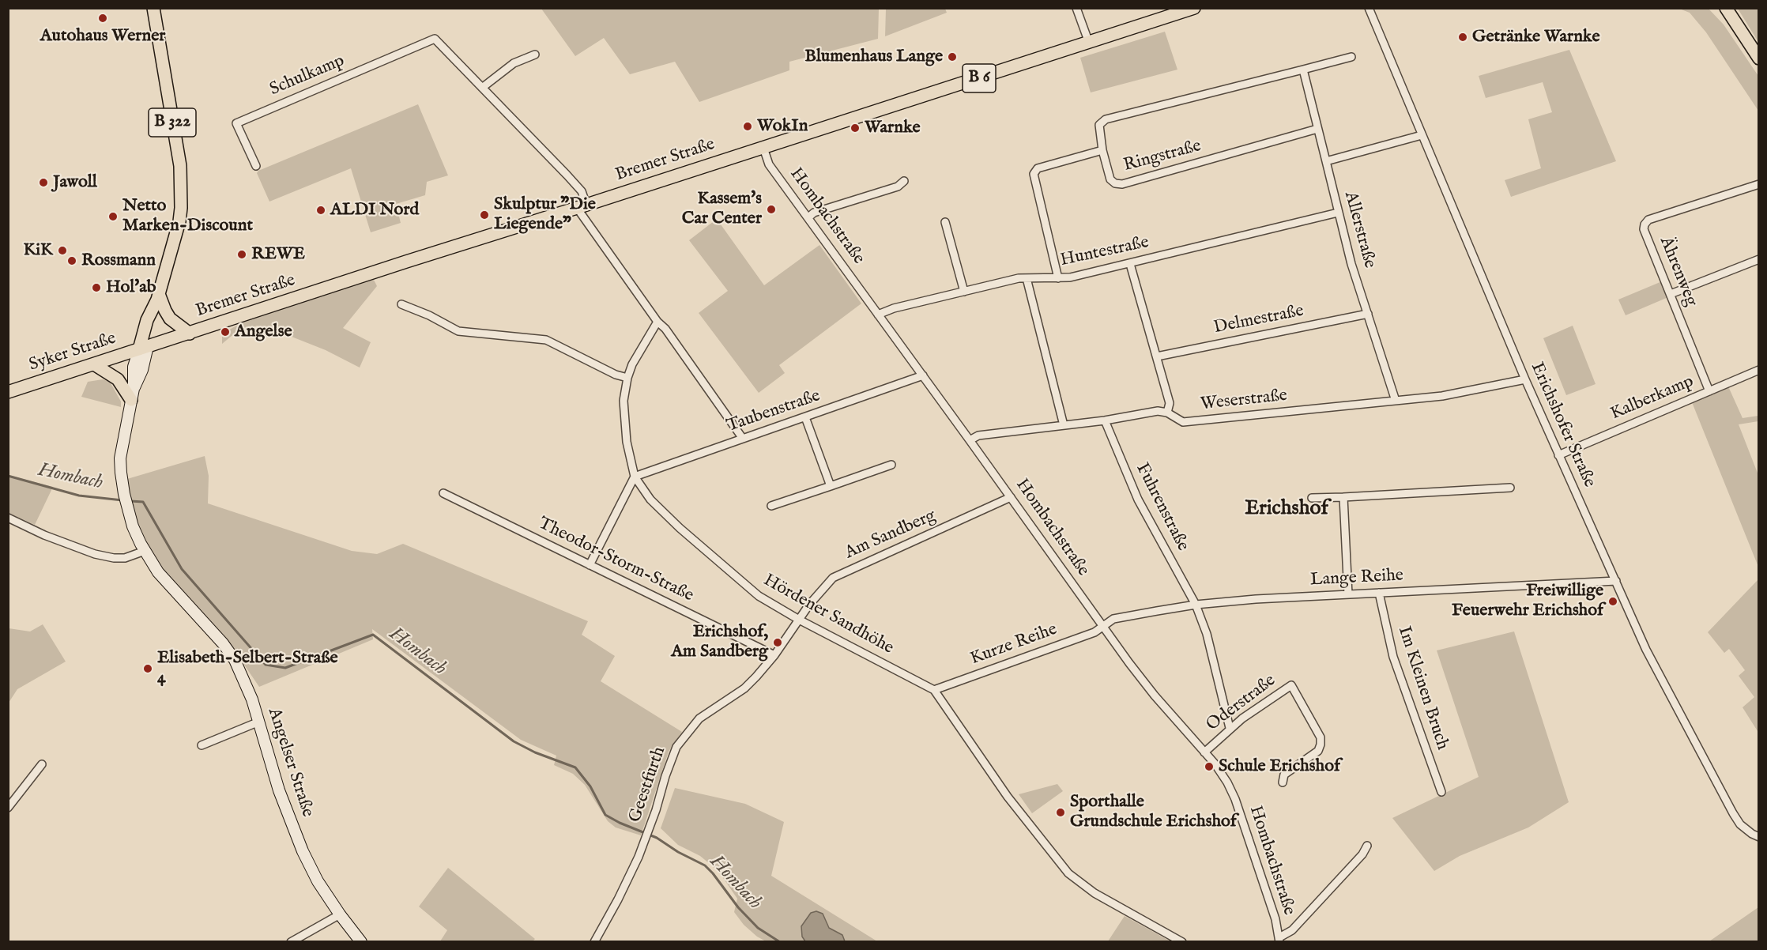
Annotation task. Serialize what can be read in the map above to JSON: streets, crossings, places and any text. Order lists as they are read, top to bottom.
{
  "streets": {
    "main road": [
      "B 6",
      "B 322",
      "Bremer Straße",
      "Syker Straße",
      "Angelser Straße"
    ],
    "street": [
      "Schulkamp",
      "Ringstraße",
      "Hombachstraße",
      "Allerstraße",
      "Huntestraße",
      "Ährenweg",
      "Delmestraße",
      "Kalberkamp",
      "Weserstraße",
      "Taubenstraße",
      "Erichshofer Straße",
      "Fuhrenstraße",
      "Am Sandberg",
      "Theodor-Storm-Straße",
      "Lange Reihe",
      "Hördener Sandhöhe",
      "Kurze Reihe",
      "Im Kleinen Bruch",
      "Oderstraße",
      "Geestfurth"
    ]
  },
  "crossings": [
    ["B 322", "Bremer Straße"],
    ["B 322", "Syker Straße"],
    ["B 322", "Angelser Straße"],
    ["Bremer Straße", "Hombachstraße"],
    ["Bremer Straße", "Syker Straße"],
    ["Bremer Straße", "Angelser Straße"],
    ["Hombachstraße", "Huntestraße"],
    ["Hombachstraße", "Weserstraße"],
    ["Hombachstraße", "Taubenstraße"],
    ["Hombachstraße", "Am Sandberg"],
    ["Hombachstraße", "Lange Reihe"],
    ["Hombachstraße", "Kurze Reihe"],
    ["Hombachstraße", "Oderstraße"],
    ["Allerstraße", "Huntestraße"],
    ["Allerstraße", "Delmestraße"],
    ["Allerstraße", "Weserstraße"],
    ["Ährenweg", "Kalberkamp"],
    ["Syker Straße", "Angelser Straße"],
    ["Kalberkamp", "Erichshofer Straße"],
    ["Weserstraße", "Erichshofer Straße"],
    ["Weserstraße", "Fuhrenstraße"],
    ["Taubenstraße", "Hördener Sandhöhe"],
    ["Erichshofer Straße", "Lange Reihe"],
    ["Fuhrenstraße", "Lange Reihe"],
    ["Fuhrenstraße", "Oderstraße"],
    ["Am Sandberg", "Hördener Sandhöhe"],
    ["Am Sandberg", "Geestfurth"],
    ["Theodor-Storm-Straße", "Geestfurth"],
    ["Lange Reihe", "Kurze Reihe"],
    ["Lange Reihe", "Im Kleinen Bruch"],
    ["Hördener Sandhöhe", "Kurze Reihe"],
    ["Hördener Sandhöhe", "Geestfurth"]
  ],
  "districts": ["Erichshof"],
  "water": ["Hombach"],
  "places": [
    "Autohaus Werner",
    "Getränke Warnke",
    "Blumenhaus Lange",
    "WokIn",
    "Warnke",
    "Jawoll",
    "Kassem's Car Center",
    "ALDI Nord",
    "Skulptur \"Die Liegende\"",
    "Netto Marken-Discount",
    "KiK",
    "REWE",
    "Rossmann",
    "Hol'ab",
    "Angelse",
    "Freiwillige Feuerwehr Erichshof",
    "Erichshof, Am Sandberg",
    "Elisabeth-Selbert-Straße 4",
    "Schule Erichshof",
    "Sporthalle Grundschule Erichshof"
  ]
}
